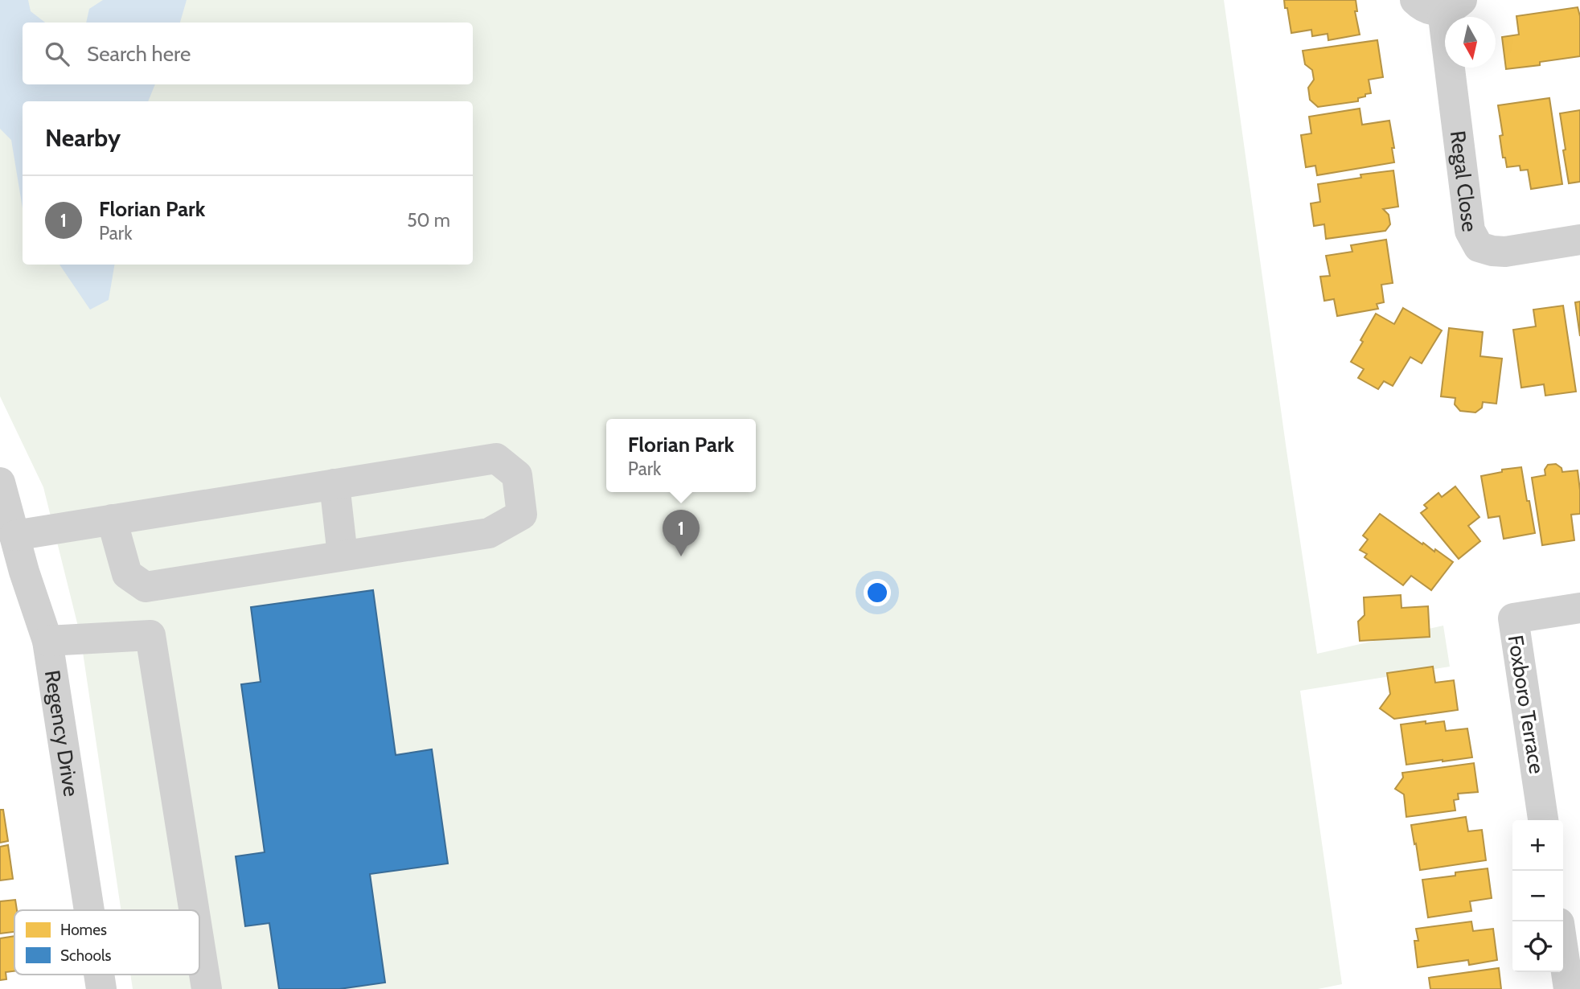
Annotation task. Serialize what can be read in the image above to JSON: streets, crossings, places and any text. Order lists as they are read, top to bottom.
{
  "streets": {
    "street": ["Regal Close", "Foxboro Terrace", "Regency Drive"]
  },
  "legend": ["Homes", "Schools"],
  "north": "bottom",
  "page": {
    "search": "Search here",
    "heading": "Nearby",
    "list": [
      {
        "mark": "1",
        "name": "Florian Park",
        "note": "Park",
        "value": "50 m"
      }
    ],
    "popup": ["Florian Park", "Park"],
    "pins": "1",
    "map_buttons": ["+", "−"]
  }
}
